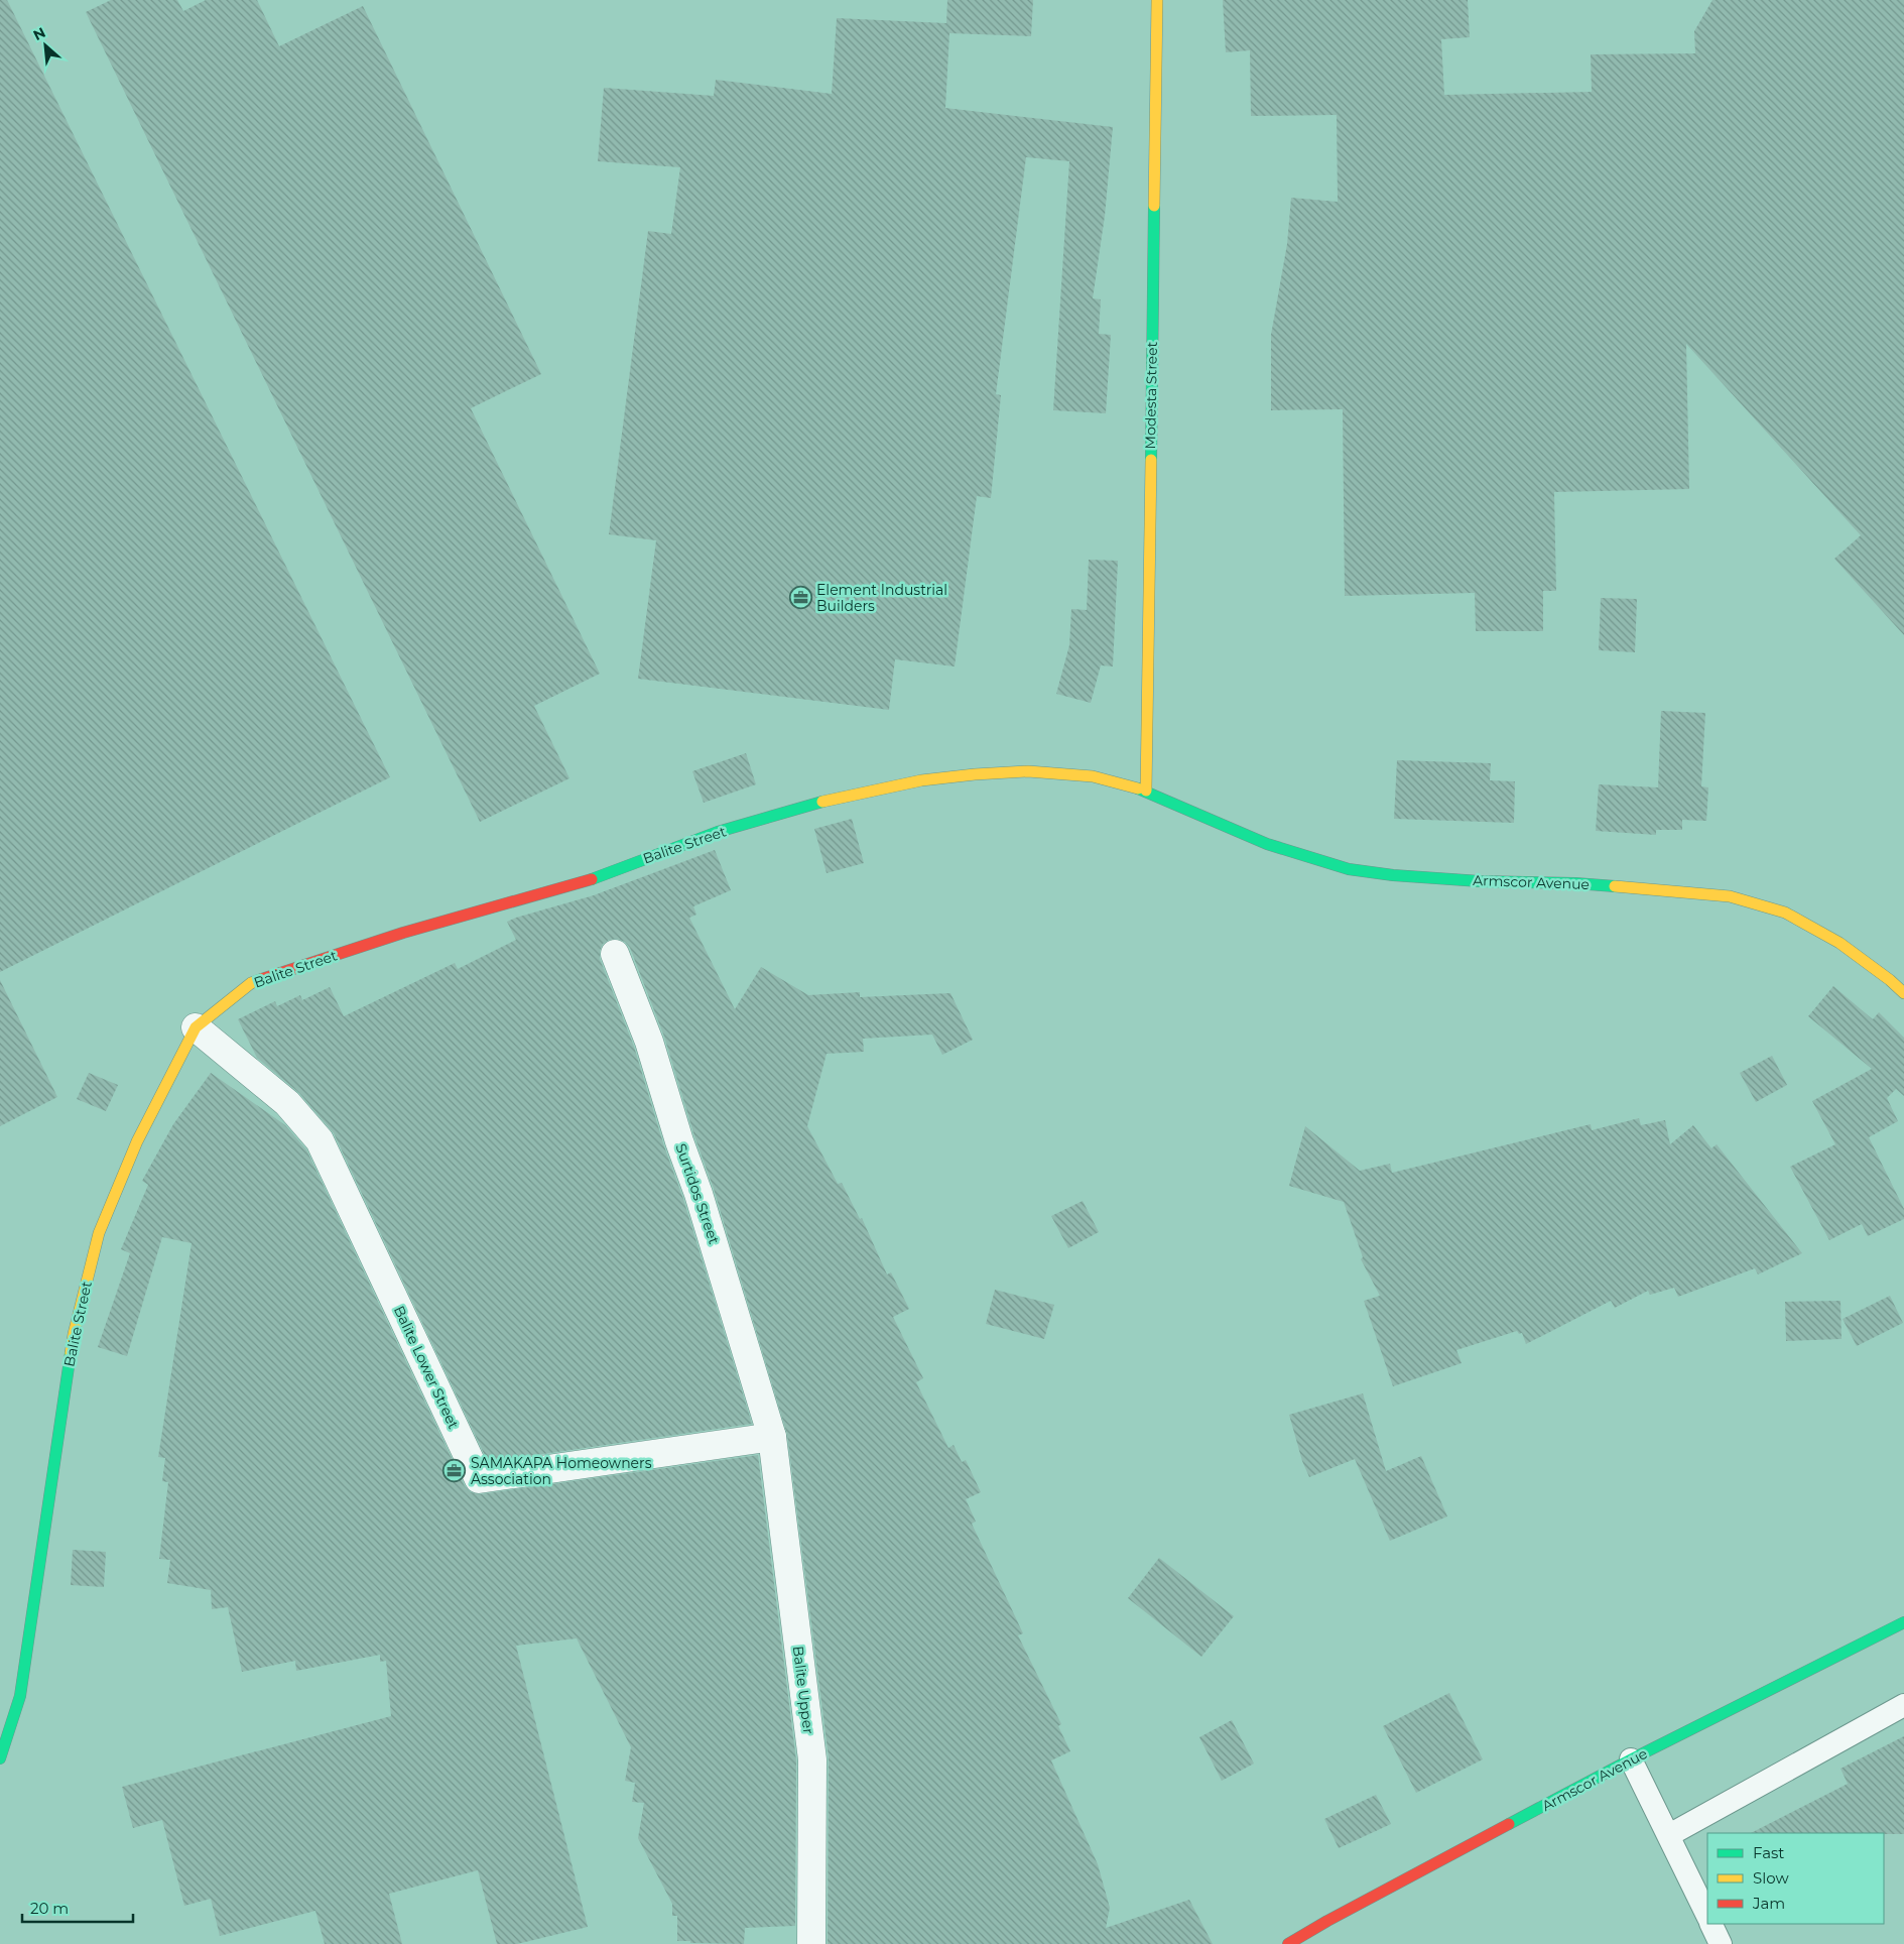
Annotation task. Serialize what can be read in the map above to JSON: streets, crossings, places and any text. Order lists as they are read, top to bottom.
{
  "streets": {
    "main road": ["Modesta Street", "Balite Street", "Armscor Avenue"],
    "street": ["Surtidos Street", "Balite Lower Street", "Balite Upper"]
  },
  "crossings": [
    ["Modesta Street", "Balite Street"],
    ["Modesta Street", "Armscor Avenue"],
    ["Balite Street", "Armscor Avenue"],
    ["Balite Street", "Balite Lower Street"],
    ["Surtidos Street", "Balite Lower Street"],
    ["Surtidos Street", "Balite Upper"],
    ["Balite Lower Street", "Balite Upper"]
  ],
  "places": {
    "office": ["Element Industrial Builders", "SAMAKAPA Homeowners Association"]
  },
  "legend": ["Fast", "Slow", "Jam"],
  "scale_bar": "20 m",
  "north": "top left"
}
